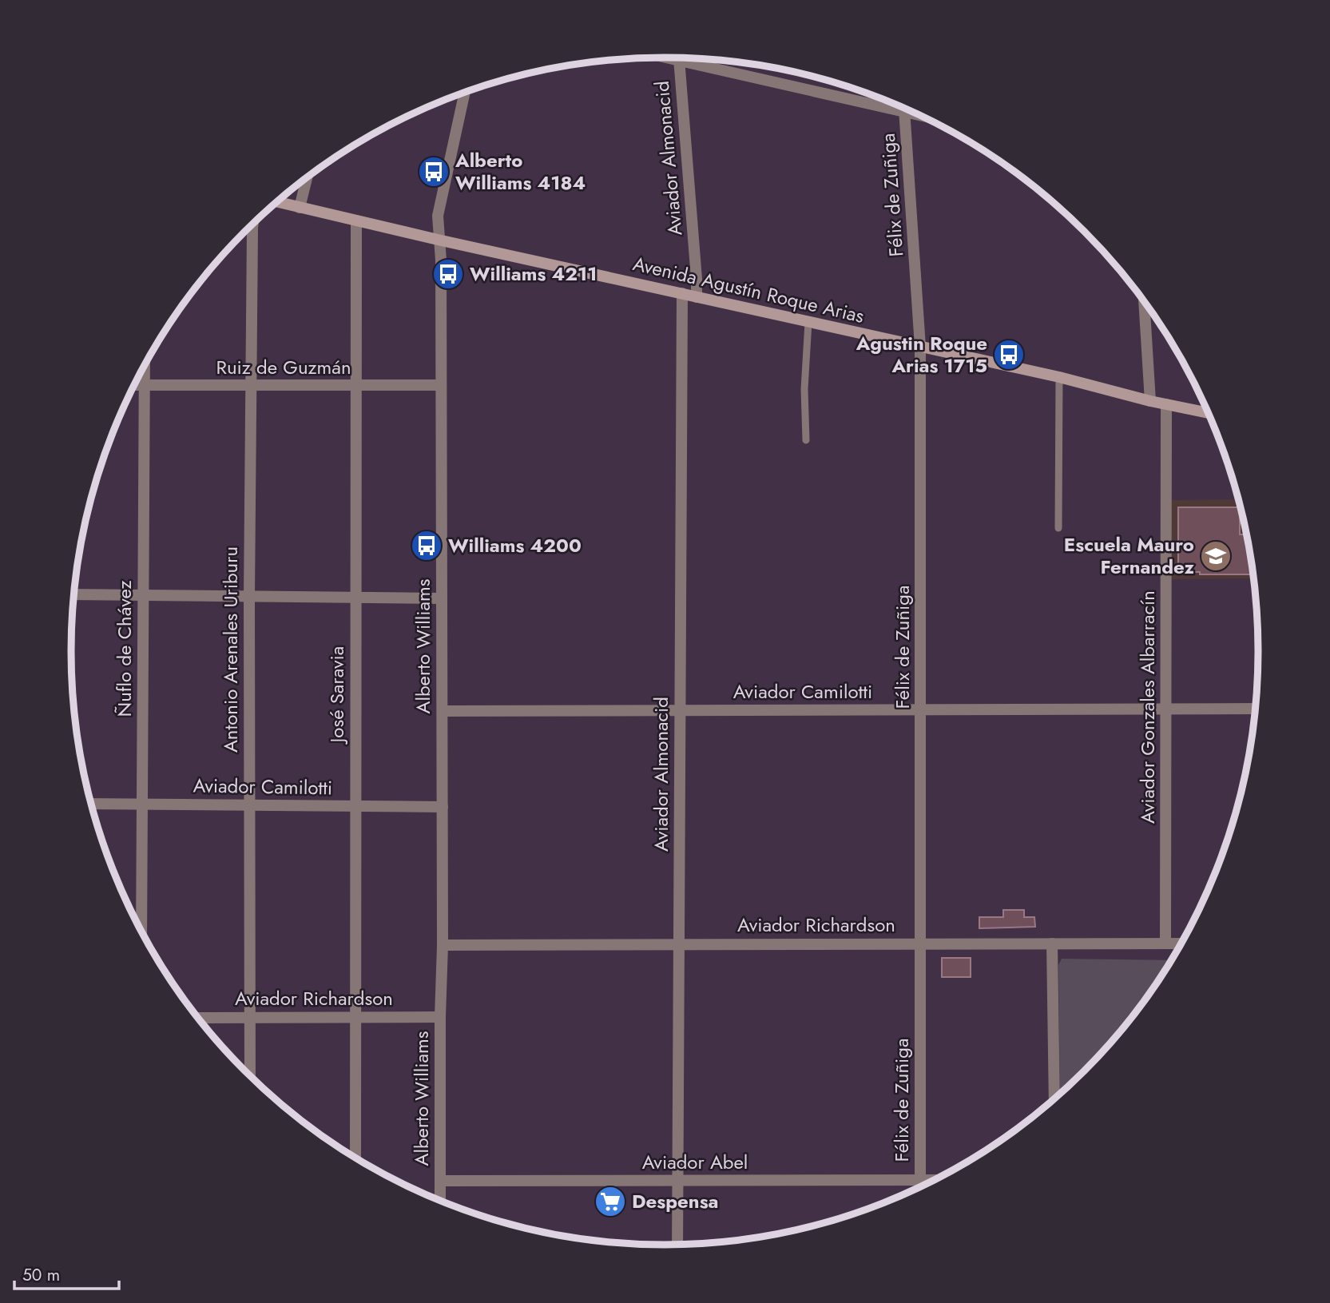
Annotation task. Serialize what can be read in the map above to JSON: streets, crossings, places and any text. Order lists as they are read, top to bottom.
{
  "streets": {
    "main road": ["Avenida Agustín Roque Arias"],
    "street": [
      "Aviador Almonacid",
      "Félix de Zuñiga",
      "Ruiz de Guzmán",
      "Alberto Williams",
      "Ñuflo de Chávez",
      "Antonio Arenales Uriburu",
      "Aviador Camilotti",
      "José Saravia",
      "Aviador Gonzales Albarracín",
      "Aviador Richardson",
      "Aviador Abel"
    ]
  },
  "crossings": [
    ["Aviador Almonacid", "Avenida Agustín Roque Arias"],
    ["Aviador Almonacid", "Aviador Camilotti"],
    ["Aviador Almonacid", "Aviador Richardson"],
    ["Aviador Almonacid", "Aviador Abel"],
    ["Félix de Zuñiga", "Avenida Agustín Roque Arias"],
    ["Félix de Zuñiga", "Aviador Camilotti"],
    ["Félix de Zuñiga", "Aviador Richardson"],
    ["Félix de Zuñiga", "Aviador Abel"],
    ["Avenida Agustín Roque Arias", "Alberto Williams"],
    ["Avenida Agustín Roque Arias", "José Saravia"],
    ["Avenida Agustín Roque Arias", "Aviador Gonzales Albarracín"],
    ["Ruiz de Guzmán", "Alberto Williams"],
    ["Ruiz de Guzmán", "Ñuflo de Chávez"],
    ["Ruiz de Guzmán", "Antonio Arenales Uriburu"],
    ["Ruiz de Guzmán", "José Saravia"],
    ["Alberto Williams", "Aviador Camilotti"],
    ["Alberto Williams", "Aviador Richardson"],
    ["Alberto Williams", "Aviador Abel"],
    ["Ñuflo de Chávez", "Aviador Camilotti"],
    ["Antonio Arenales Uriburu", "Aviador Camilotti"],
    ["Antonio Arenales Uriburu", "Aviador Richardson"],
    ["Aviador Camilotti", "José Saravia"],
    ["Aviador Camilotti", "Aviador Gonzales Albarracín"],
    ["José Saravia", "Aviador Richardson"],
    ["Aviador Gonzales Albarracín", "Aviador Richardson"]
  ],
  "places": {
    "bus stop": [
      "Alberto Williams 4184",
      "Williams 4211",
      "Agustin Roque Arias 1715",
      "Williams 4200"
    ],
    "school or university": ["Escuela Mauro Fernandez"],
    "supermarket": ["Despensa"]
  },
  "scale_bar": "50 m"
}
